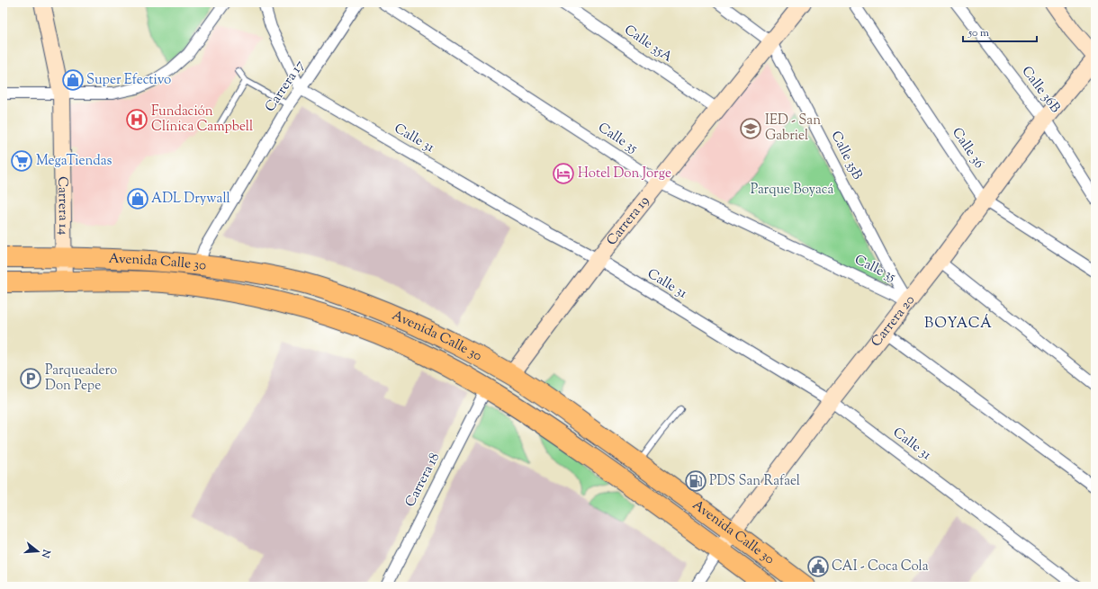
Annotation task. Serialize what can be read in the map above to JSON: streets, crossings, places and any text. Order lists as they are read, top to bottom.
{
  "streets": {
    "highway": ["Avenida Calle 30"],
    "street": [
      "Calle 35A",
      "Carrera 17",
      "Calle 36B",
      "Calle 31",
      "Calle 35",
      "Calle 36",
      "Calle 35B",
      "Carrera 14",
      "Carrera 19",
      "Carrera 20",
      "Carrera 18"
    ]
  },
  "crossings": [
    ["Calle 35A", "Carrera 19"],
    ["Carrera 17", "Calle 31"],
    ["Carrera 17", "Avenida Calle 30"],
    ["Calle 36B", "Carrera 20"],
    ["Calle 31", "Carrera 19"],
    ["Calle 31", "Carrera 20"],
    ["Calle 35", "Calle 35B"],
    ["Calle 35", "Carrera 19"],
    ["Calle 35", "Carrera 20"],
    ["Calle 36", "Carrera 20"],
    ["Calle 35B", "Carrera 19"],
    ["Calle 35B", "Carrera 20"],
    ["Carrera 14", "Avenida Calle 30"],
    ["Carrera 19", "Avenida Calle 30"],
    ["Avenida Calle 30", "Carrera 20"],
    ["Avenida Calle 30", "Carrera 18"]
  ],
  "districts": ["BOYACÁ"],
  "parks": ["Parque Boyacá"],
  "places": {
    "shop": ["Super Efectivo", "ADL Drywall"],
    "hospital": ["Fundación Clínica Campbell"],
    "school or university": ["IED - San Gabriel"],
    "supermarket": ["MegaTiendas"],
    "hotel": ["Hotel Don Jorge"],
    "parking": ["Parqueadero Don Pepe"],
    "fuel station": ["PDS San Rafael"],
    "public building": ["CAI - Coca Cola"]
  },
  "scale_bar": "50 m",
  "north": "right"
}
